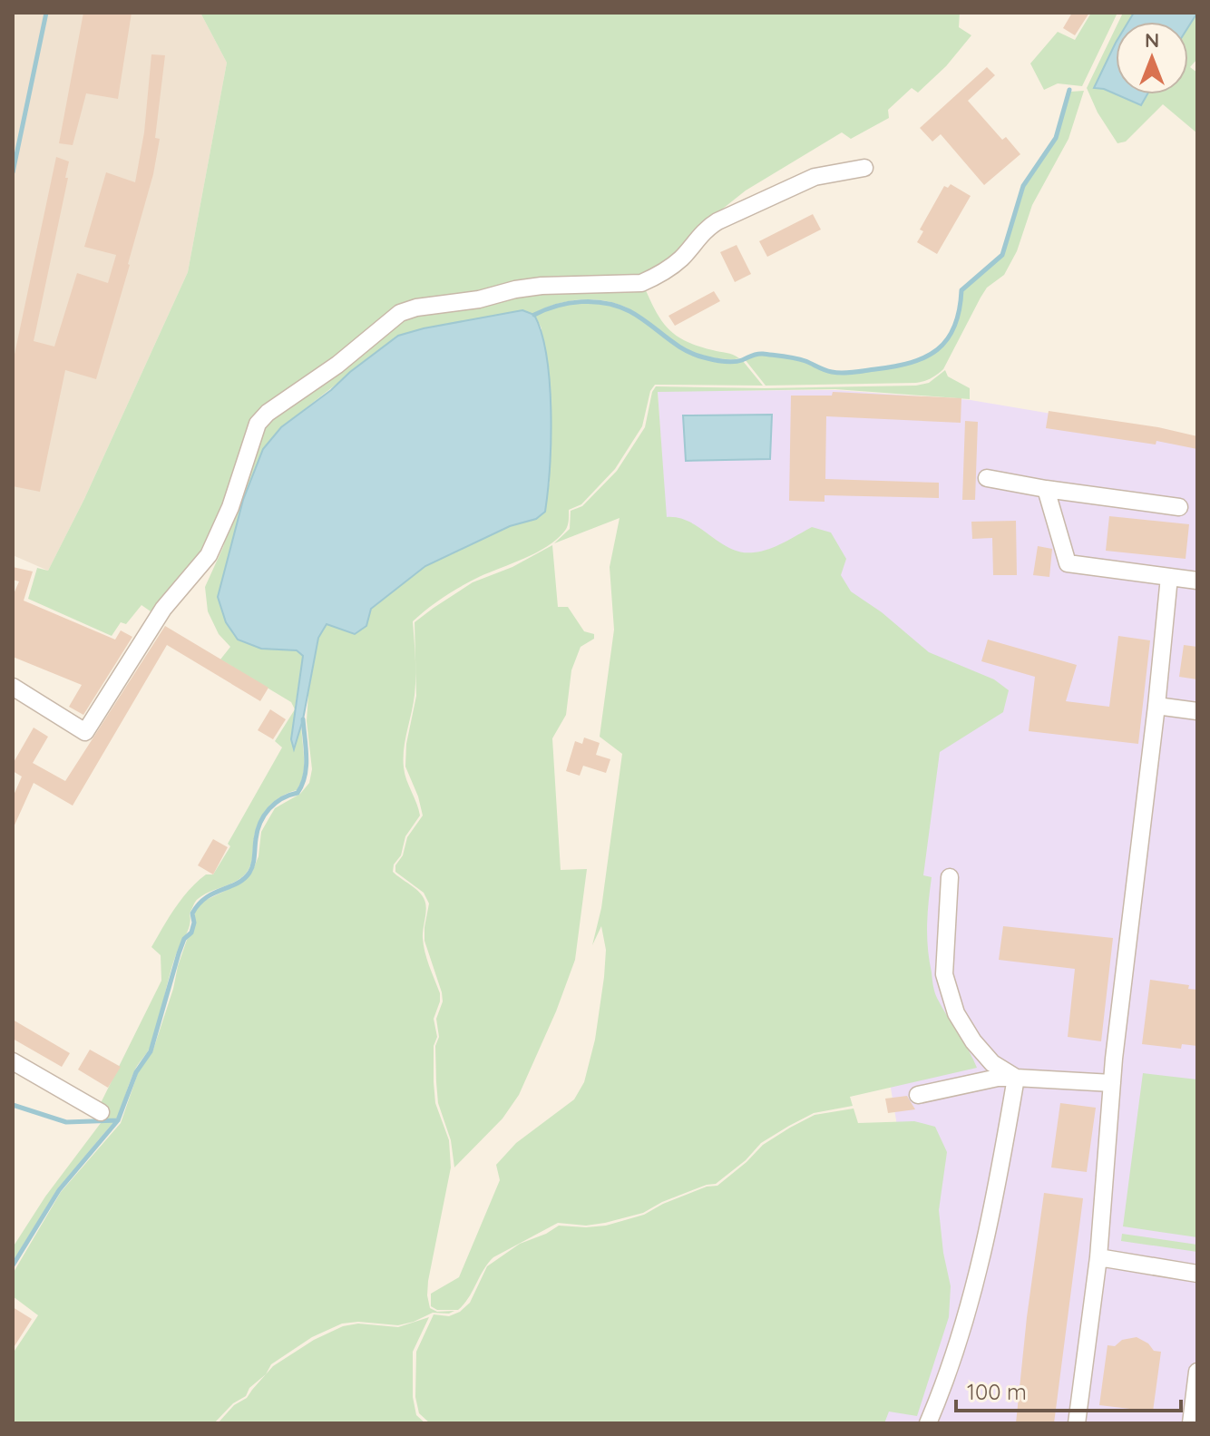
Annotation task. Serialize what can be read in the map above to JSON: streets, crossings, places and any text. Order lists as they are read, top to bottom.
{
  "scale_bar": "100 m",
  "north": "top"
}
